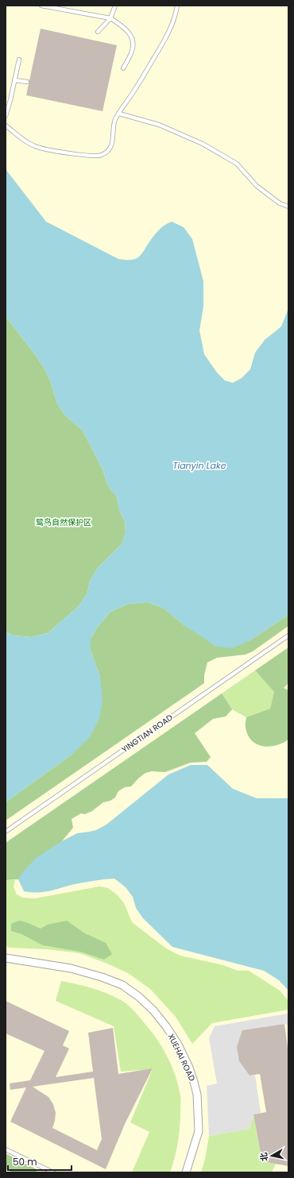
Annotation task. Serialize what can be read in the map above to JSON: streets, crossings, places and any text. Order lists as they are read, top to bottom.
{
  "streets": {
    "street": ["XUEHAI ROAD"],
    "lane": ["YINGTIAN ROAD"]
  },
  "water": ["Tianyin Lake"],
  "parks": ["鹭鸟自然保护区"],
  "scale_bar": "50 m",
  "north": "left"
}
